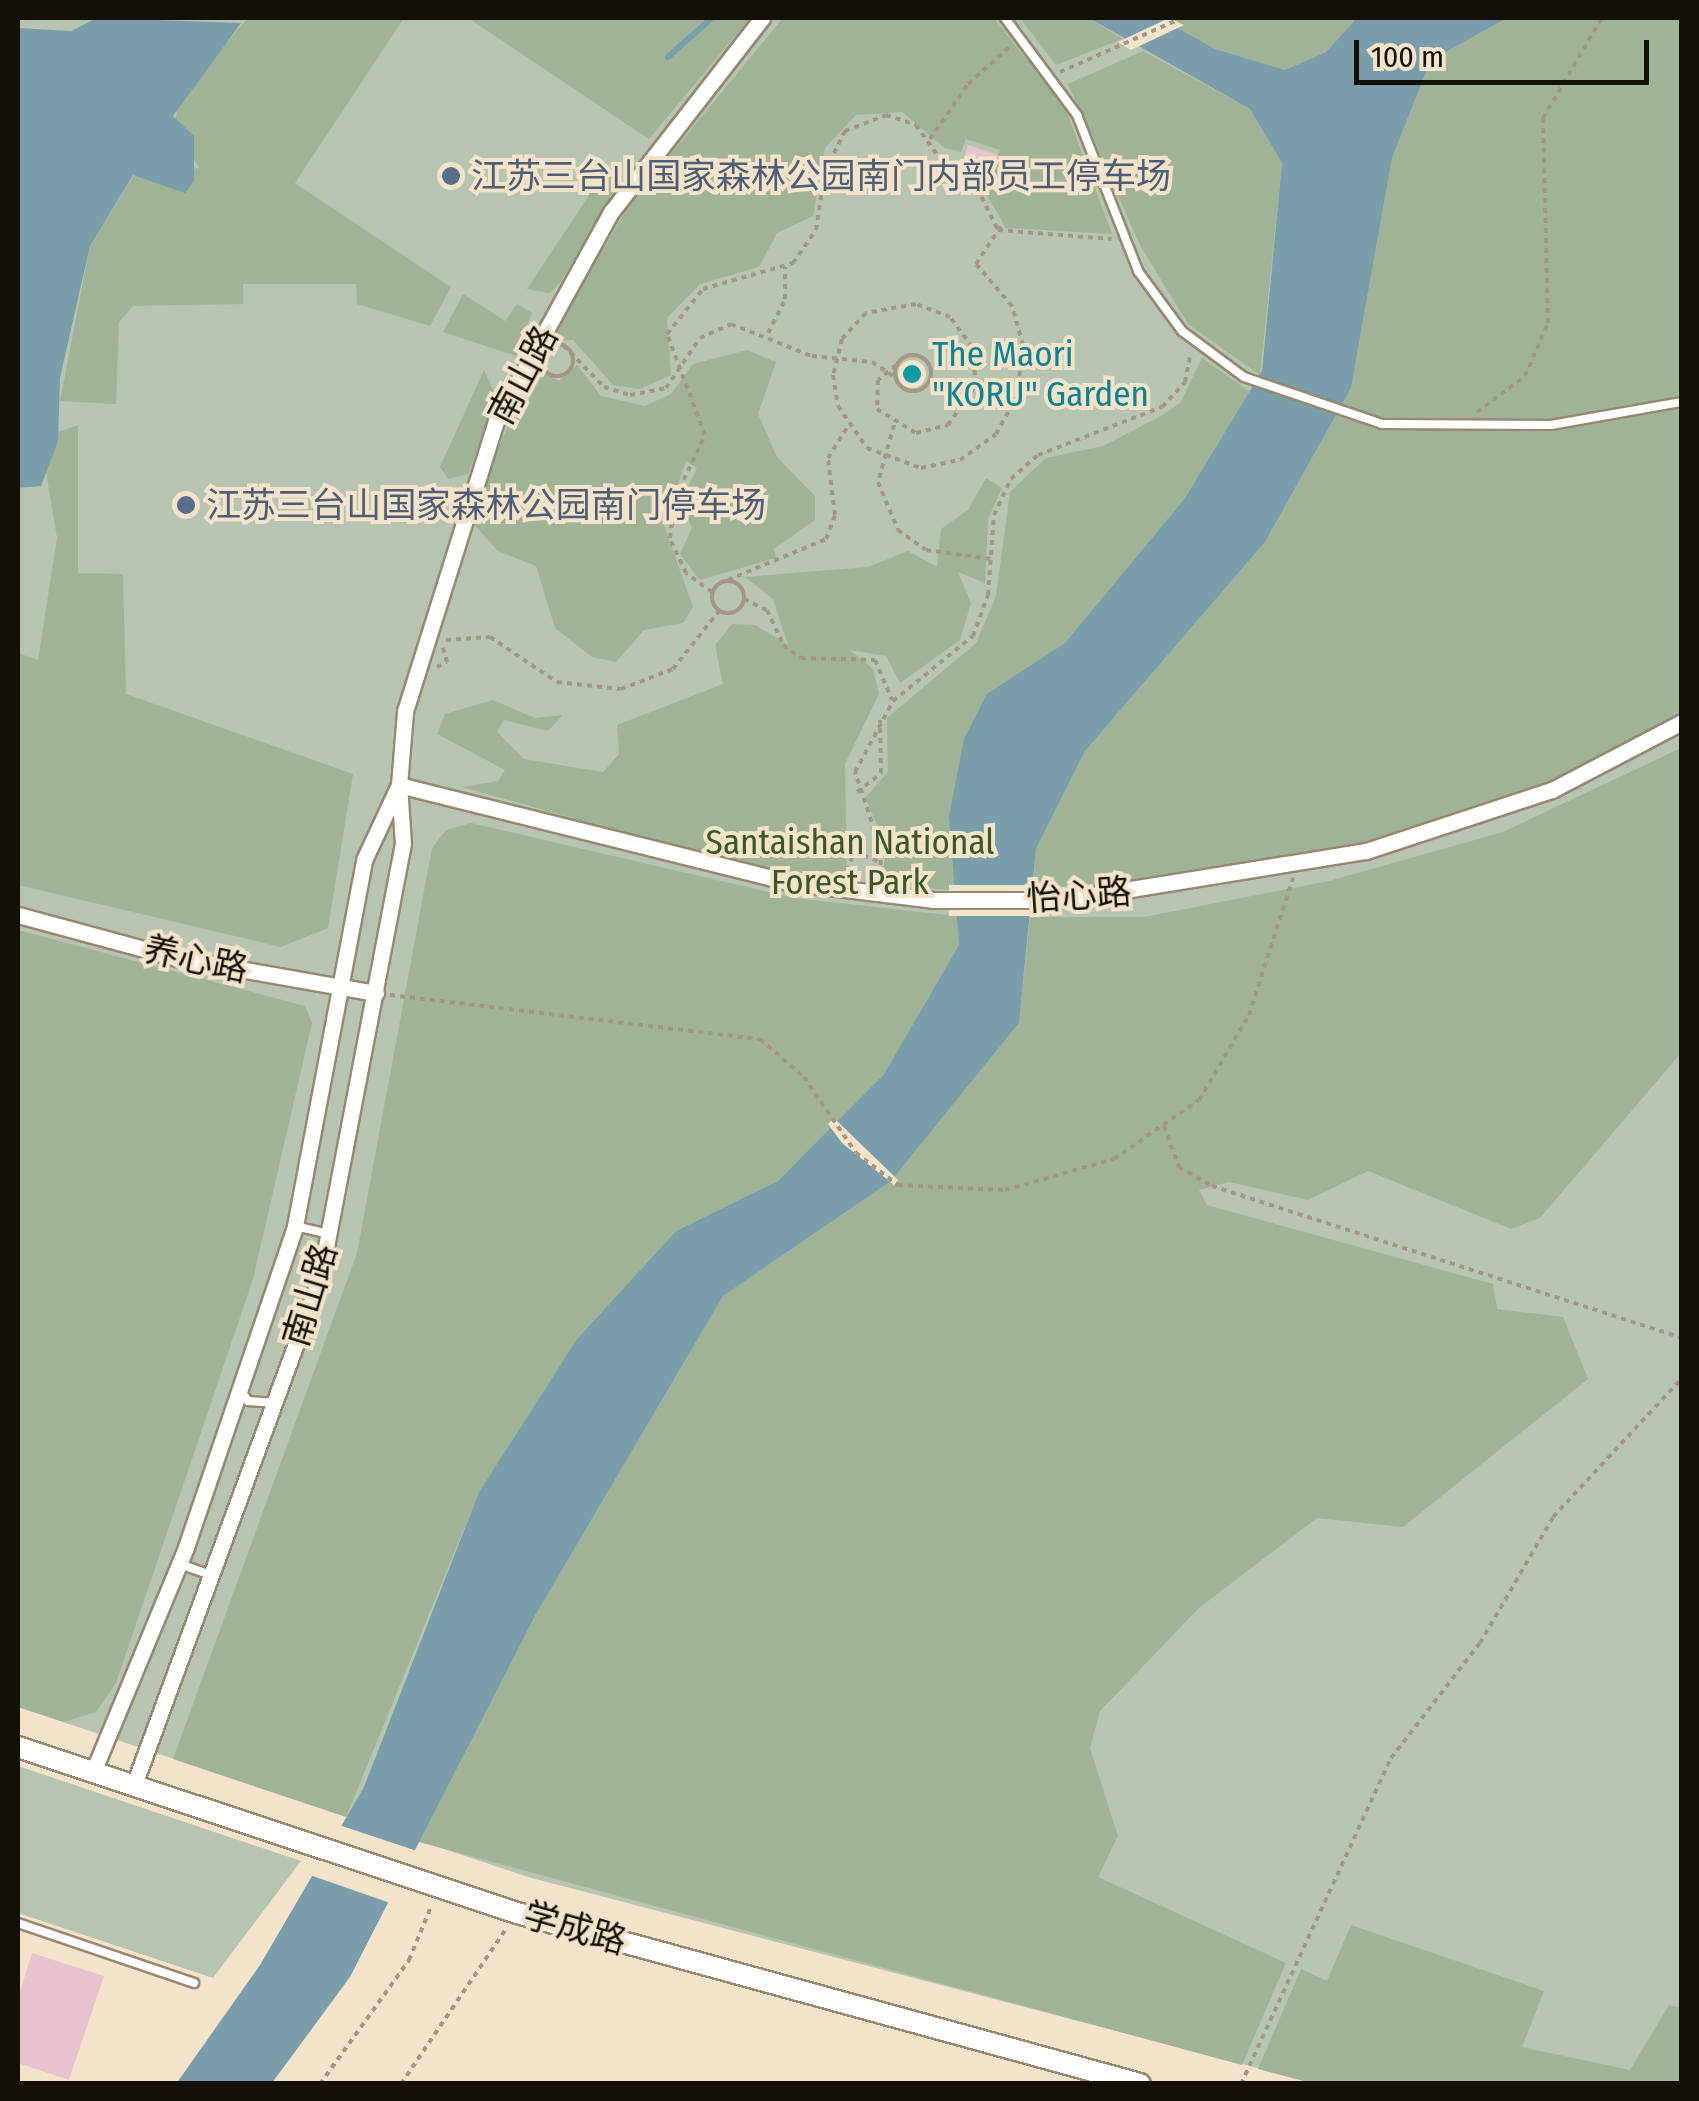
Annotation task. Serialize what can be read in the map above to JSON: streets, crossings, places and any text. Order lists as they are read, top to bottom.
{
  "streets": {
    "street": [
      "南山路",
      "怡心路",
      "养心路",
      "学成路"
    ]
  },
  "crossings": [
    ["南山路", "怡心路"],
    ["南山路", "养心路"],
    ["南山路", "学成路"]
  ],
  "parks": ["Santaishan National Forest Park"],
  "places": ["江苏三台山国家森林公园南门内部员工停车场", "The Maori \"KORU\" Garden", "江苏三台山国家森林公园南门停车场"],
  "scale_bar": "100 m"
}
